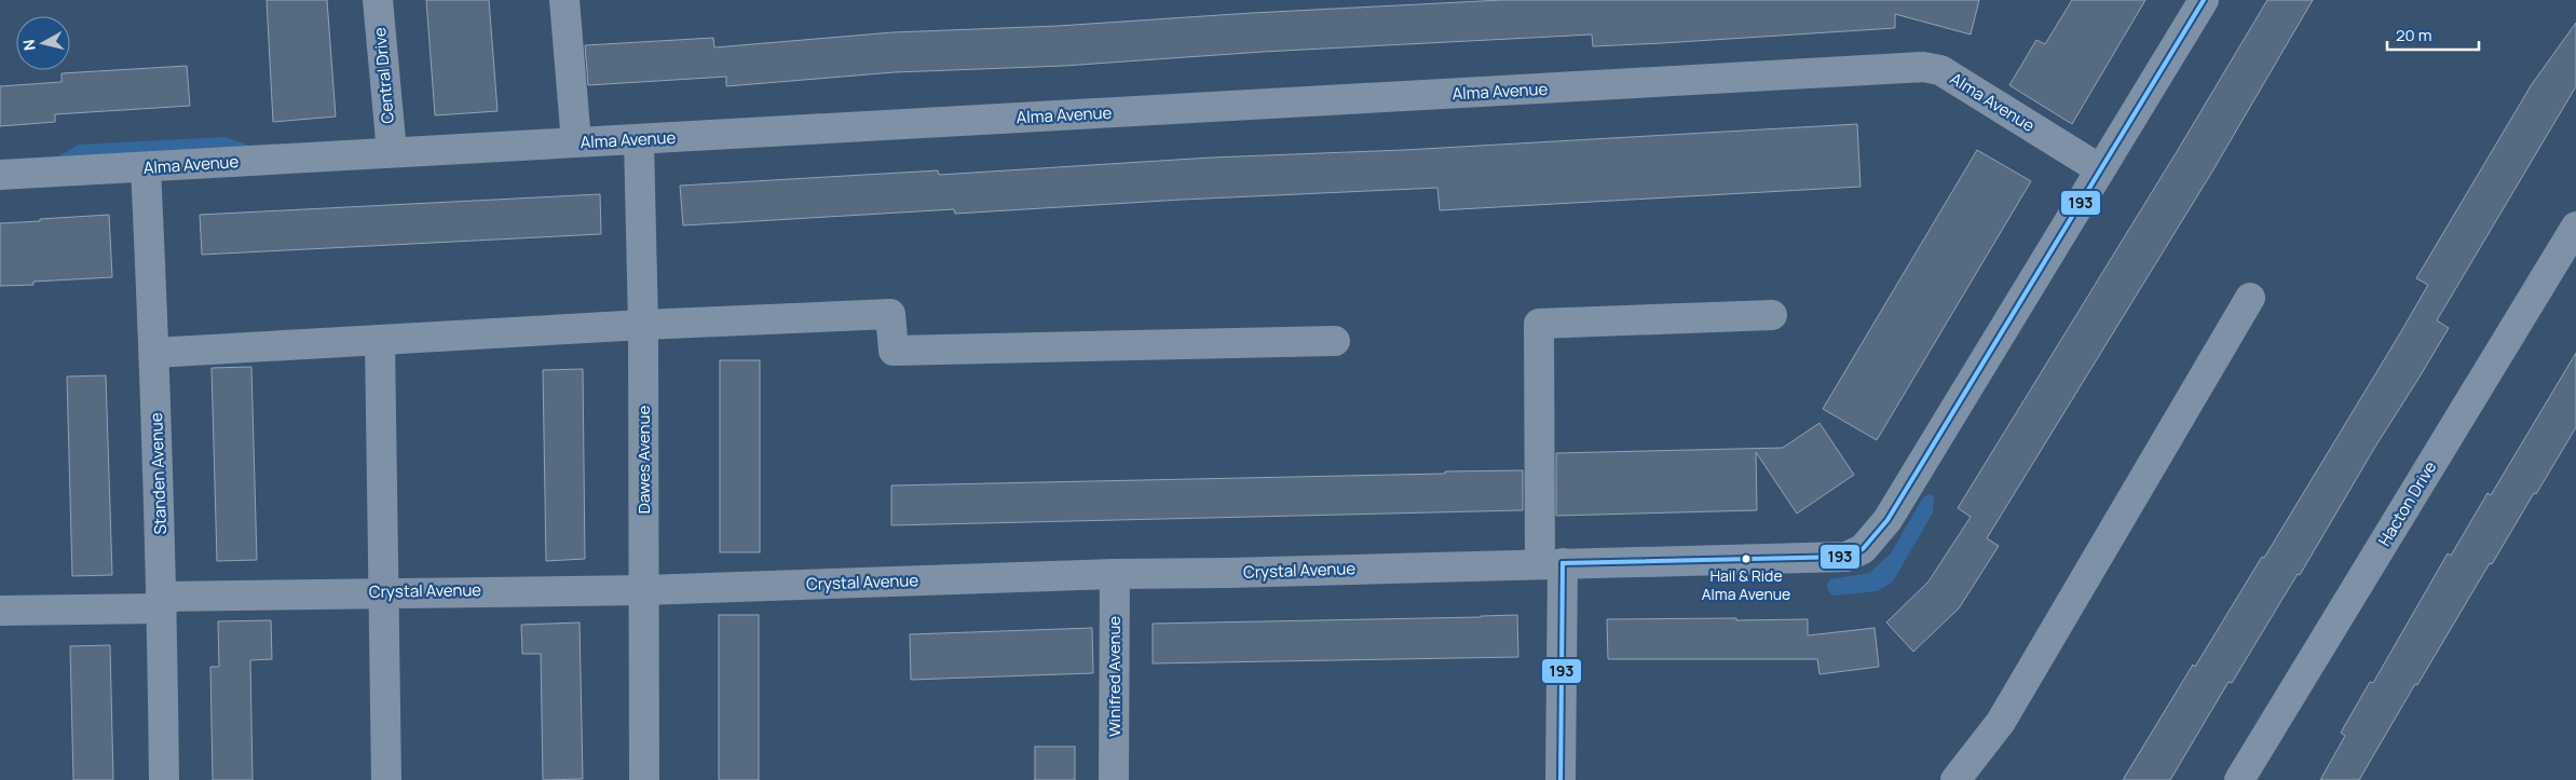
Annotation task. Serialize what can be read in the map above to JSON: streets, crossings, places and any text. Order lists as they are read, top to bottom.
{
  "streets": {
    "street": [
      "Central Drive",
      "Alma Avenue",
      "Dawes Avenue",
      "Standen Avenue",
      "Hacton Drive",
      "Crystal Avenue",
      "Winifred Avenue"
    ]
  },
  "crossings": [
    ["Central Drive", "Alma Avenue"],
    ["Alma Avenue", "Dawes Avenue"],
    ["Alma Avenue", "Standen Avenue"],
    ["Alma Avenue", "Crystal Avenue"],
    ["Dawes Avenue", "Crystal Avenue"],
    ["Standen Avenue", "Crystal Avenue"],
    ["Crystal Avenue", "Winifred Avenue"]
  ],
  "places": ["Hail & Ride Alma Avenue"],
  "lines": ["transit line 193"],
  "scale_bar": "20 m",
  "north": "left"
}
